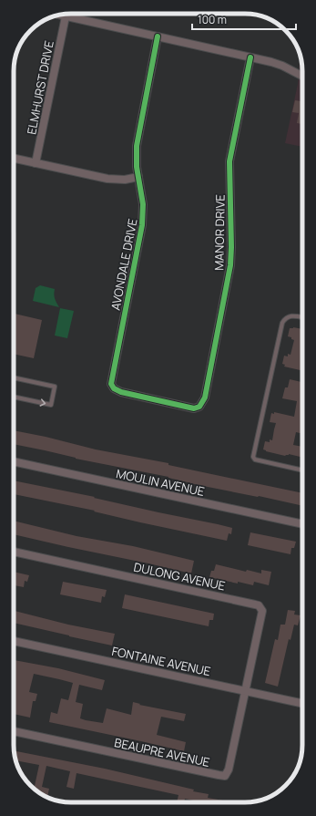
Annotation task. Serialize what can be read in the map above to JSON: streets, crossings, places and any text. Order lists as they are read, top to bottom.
{
  "streets": {
    "street": [
      "ELMHURST DRIVE",
      "MANOR DRIVE",
      "AVONDALE DRIVE",
      "MOULIN AVENUE",
      "DULONG AVENUE",
      "FONTAINE AVENUE",
      "BEAUPRE AVENUE"
    ]
  },
  "crossings": [
    ["MANOR DRIVE", "AVONDALE DRIVE"],
    ["DULONG AVENUE", "FONTAINE AVENUE"],
    ["DULONG AVENUE", "BEAUPRE AVENUE"],
    ["FONTAINE AVENUE", "BEAUPRE AVENUE"]
  ],
  "scale_bar": "100 m"
}
